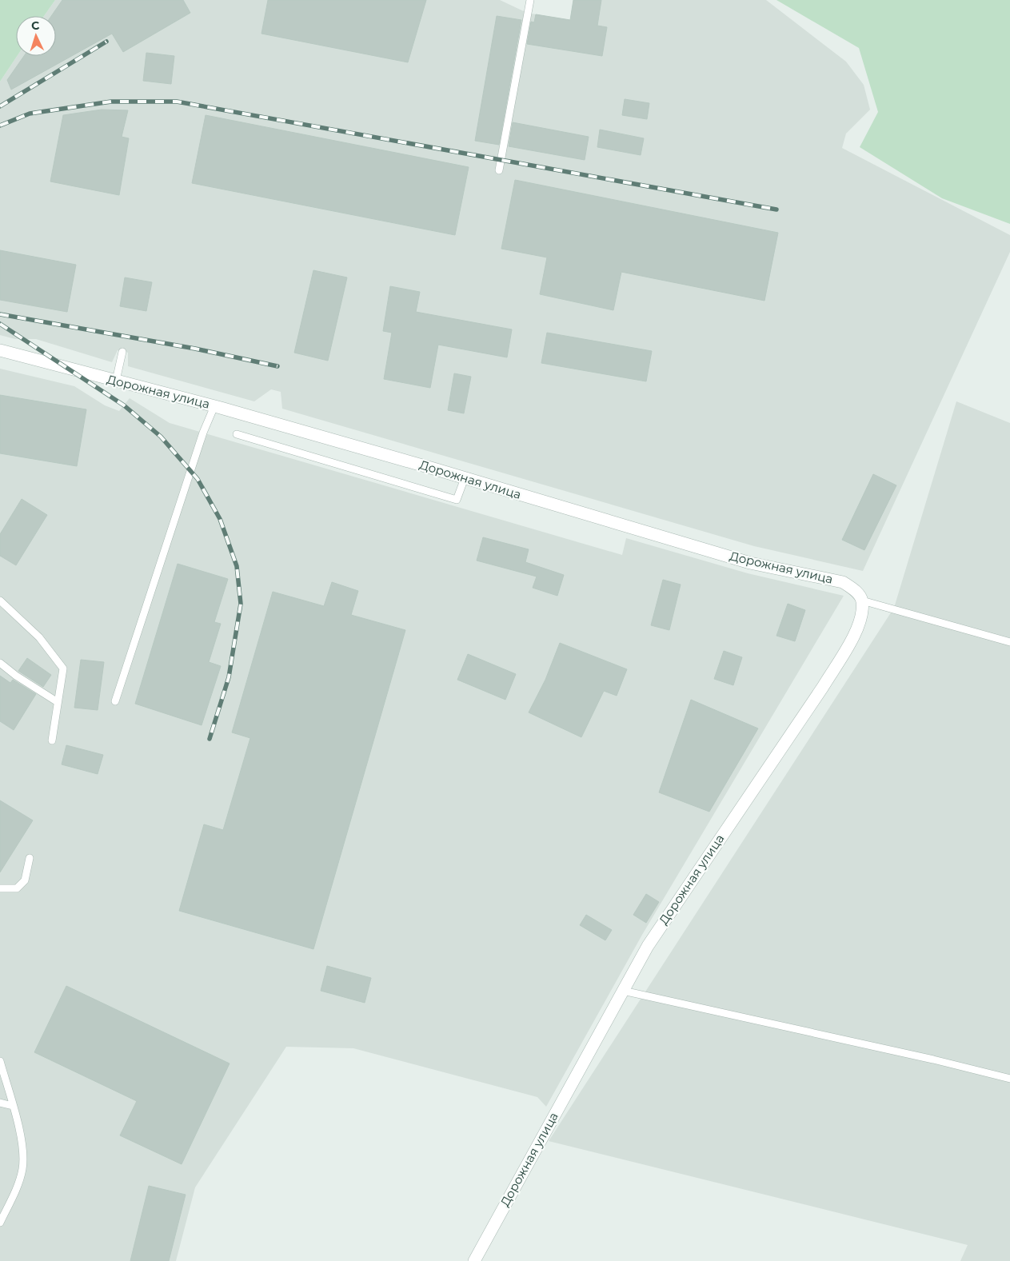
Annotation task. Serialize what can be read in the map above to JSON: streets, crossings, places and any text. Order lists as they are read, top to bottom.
{
  "streets": {
    "street": ["Дорожная улица"]
  },
  "north": "top"
}
